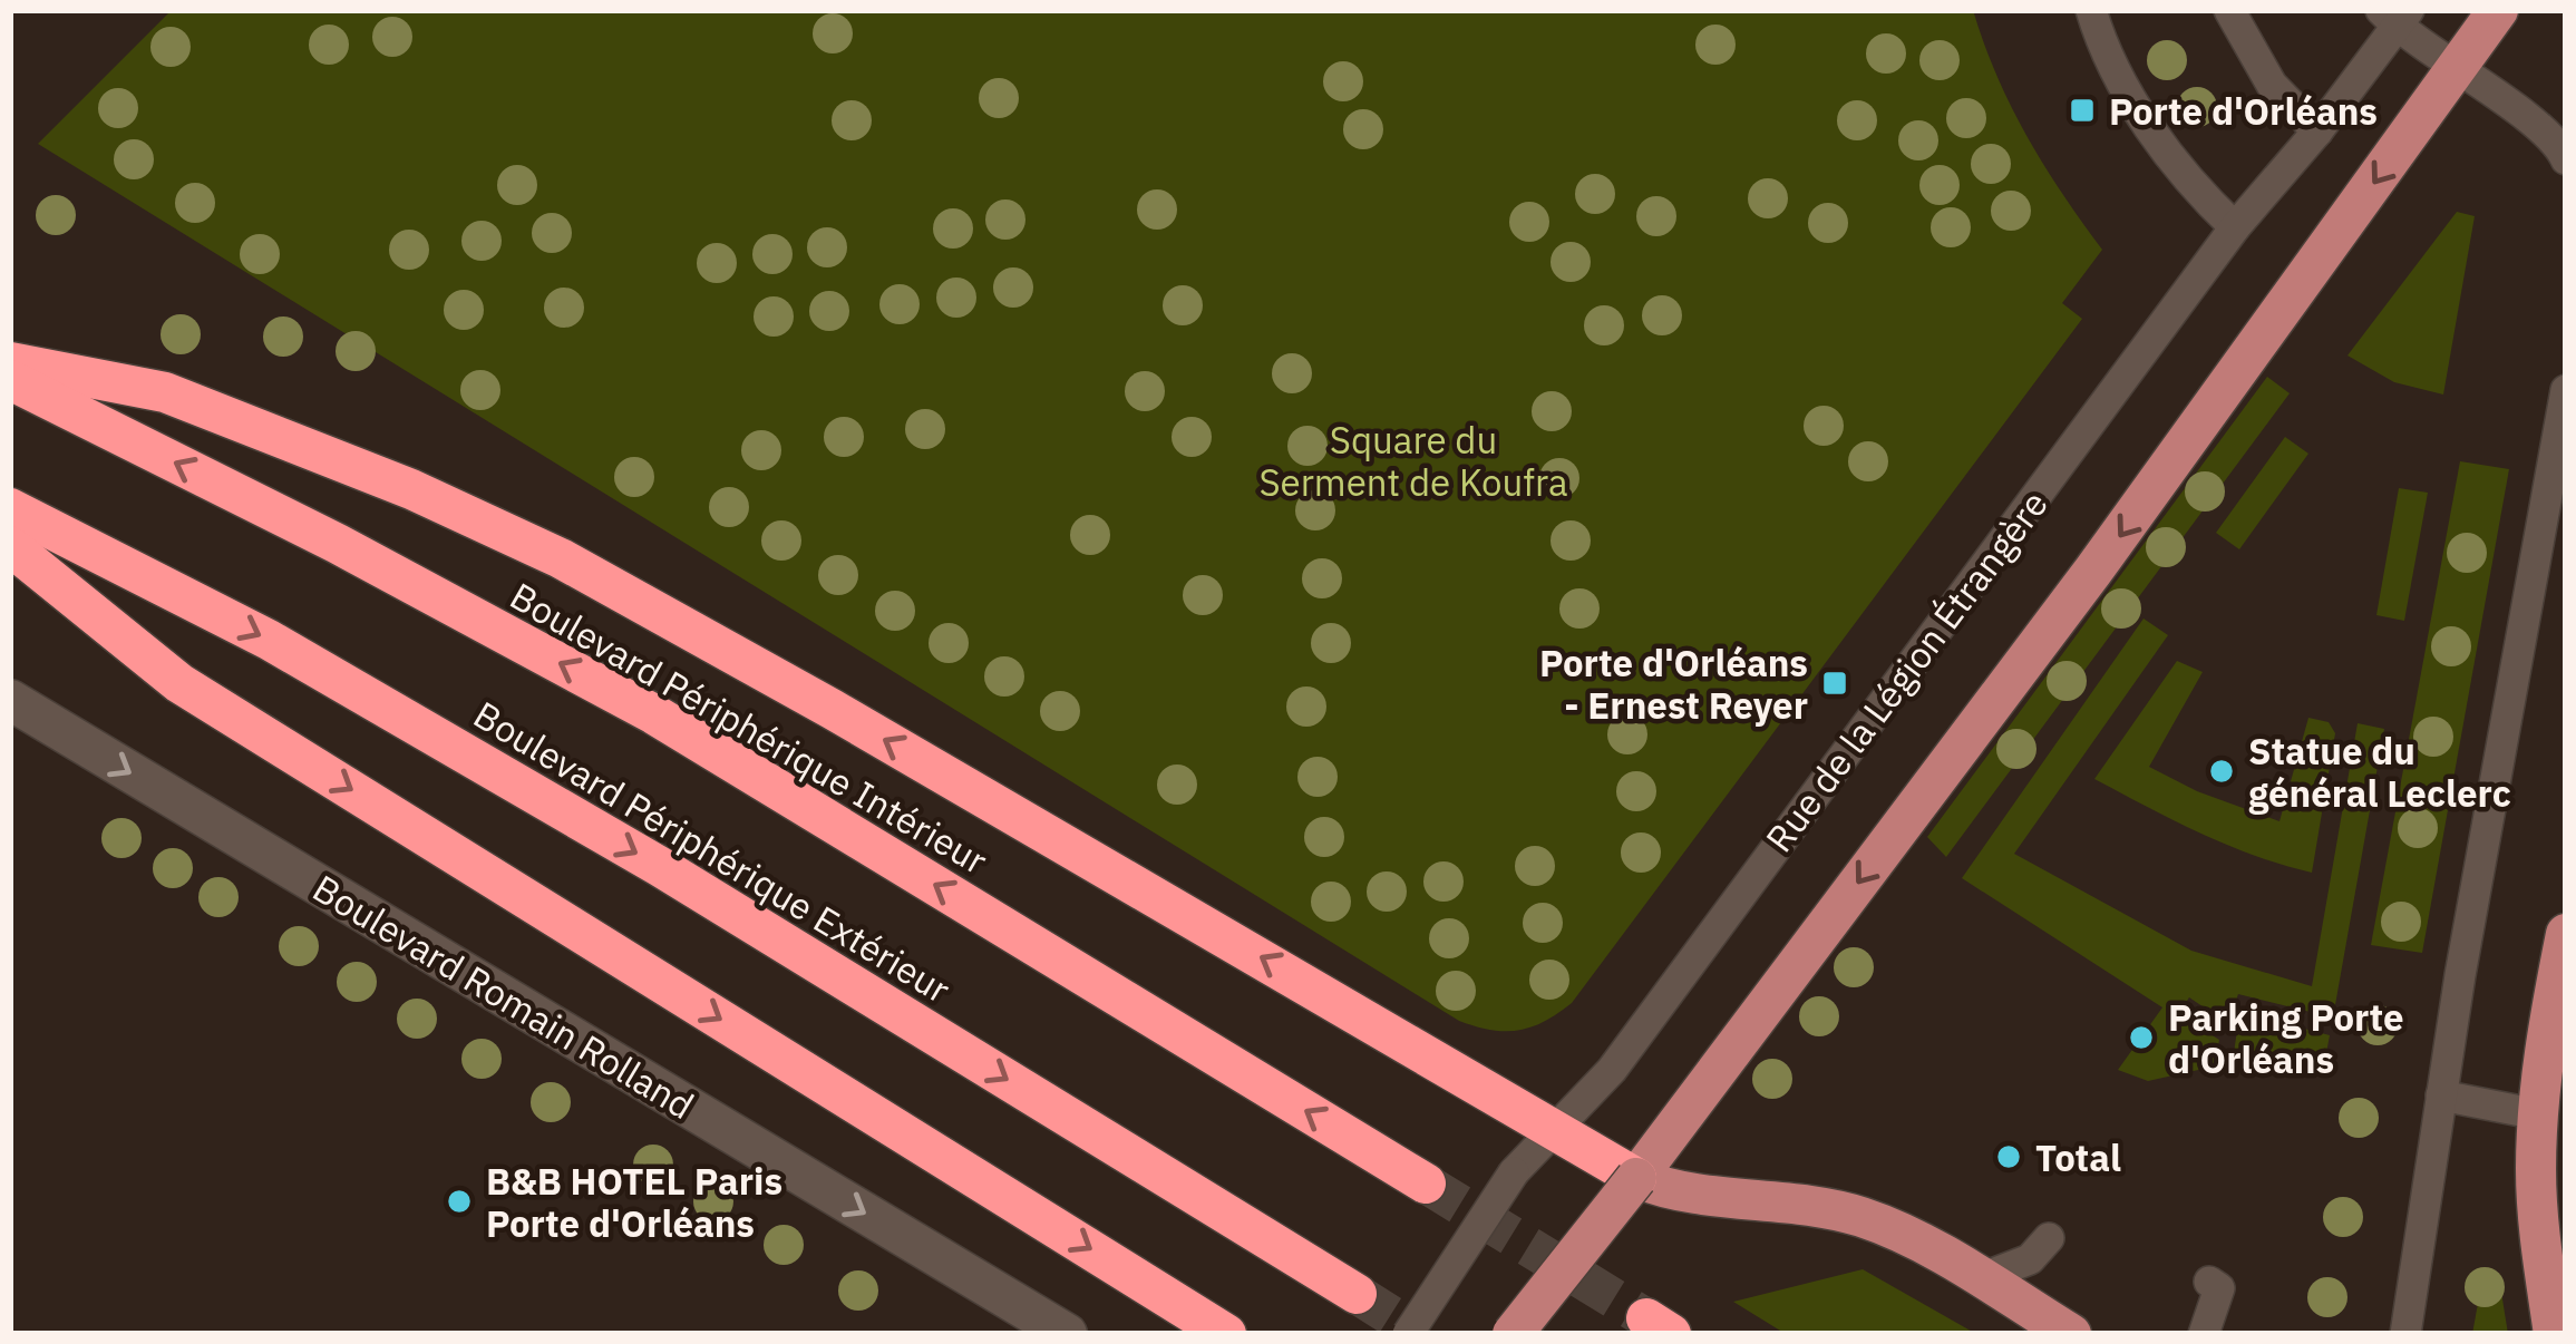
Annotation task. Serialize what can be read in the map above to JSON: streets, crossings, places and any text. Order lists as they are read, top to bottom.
{
  "streets": {
    "highway": ["Boulevard Périphérique Intérieur", "Boulevard Périphérique Extérieur"],
    "main road": ["Boulevard Romain Rolland"],
    "lane": ["Rue de la Légion Étrangère"]
  },
  "one_way": ["Boulevard Romain Rolland"],
  "parks": ["Square du Serment de Koufra"],
  "places": {
    "transit": ["Porte d'Orléans", "Porte d'Orléans - Ernest Reyer"],
    "other": [
      "Statue du général Leclerc",
      "Parking Porte d'Orléans",
      "Total",
      "B&B HOTEL Paris Porte d'Orléans"
    ]
  }
}
